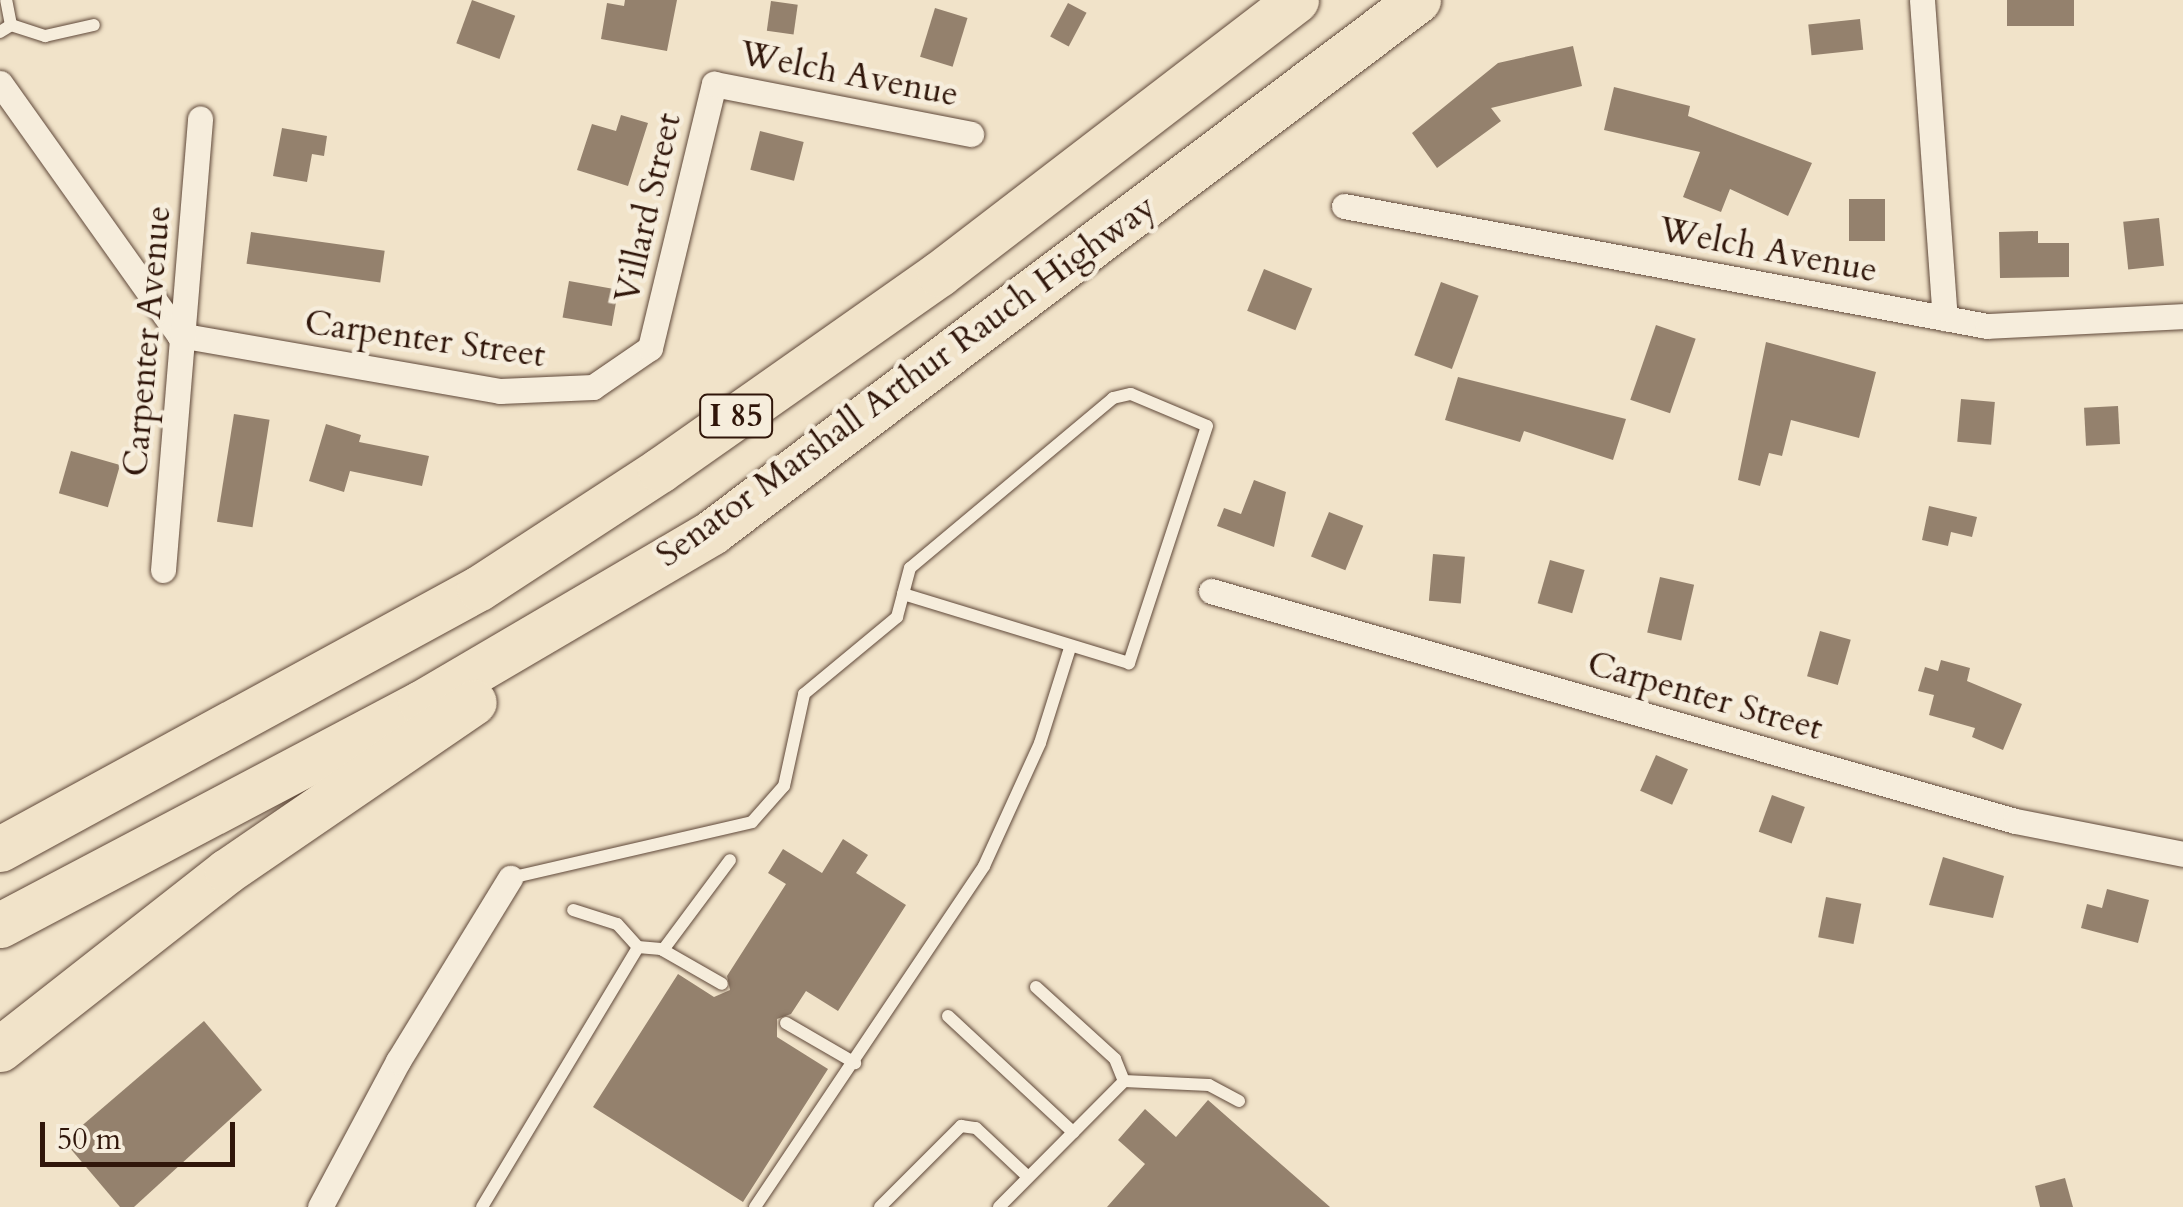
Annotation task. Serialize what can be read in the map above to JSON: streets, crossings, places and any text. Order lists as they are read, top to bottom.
{
  "streets": {
    "highway": ["Senator Marshall Arthur Rauch Highway", "I 85"],
    "street": [
      "Welch Avenue",
      "Villard Street",
      "Carpenter Street",
      "Carpenter Avenue"
    ]
  },
  "crossings": [
    ["Welch Avenue", "Villard Street"],
    ["Villard Street", "Carpenter Street"],
    ["Carpenter Street", "Carpenter Avenue"]
  ],
  "scale_bar": "50 m"
}
